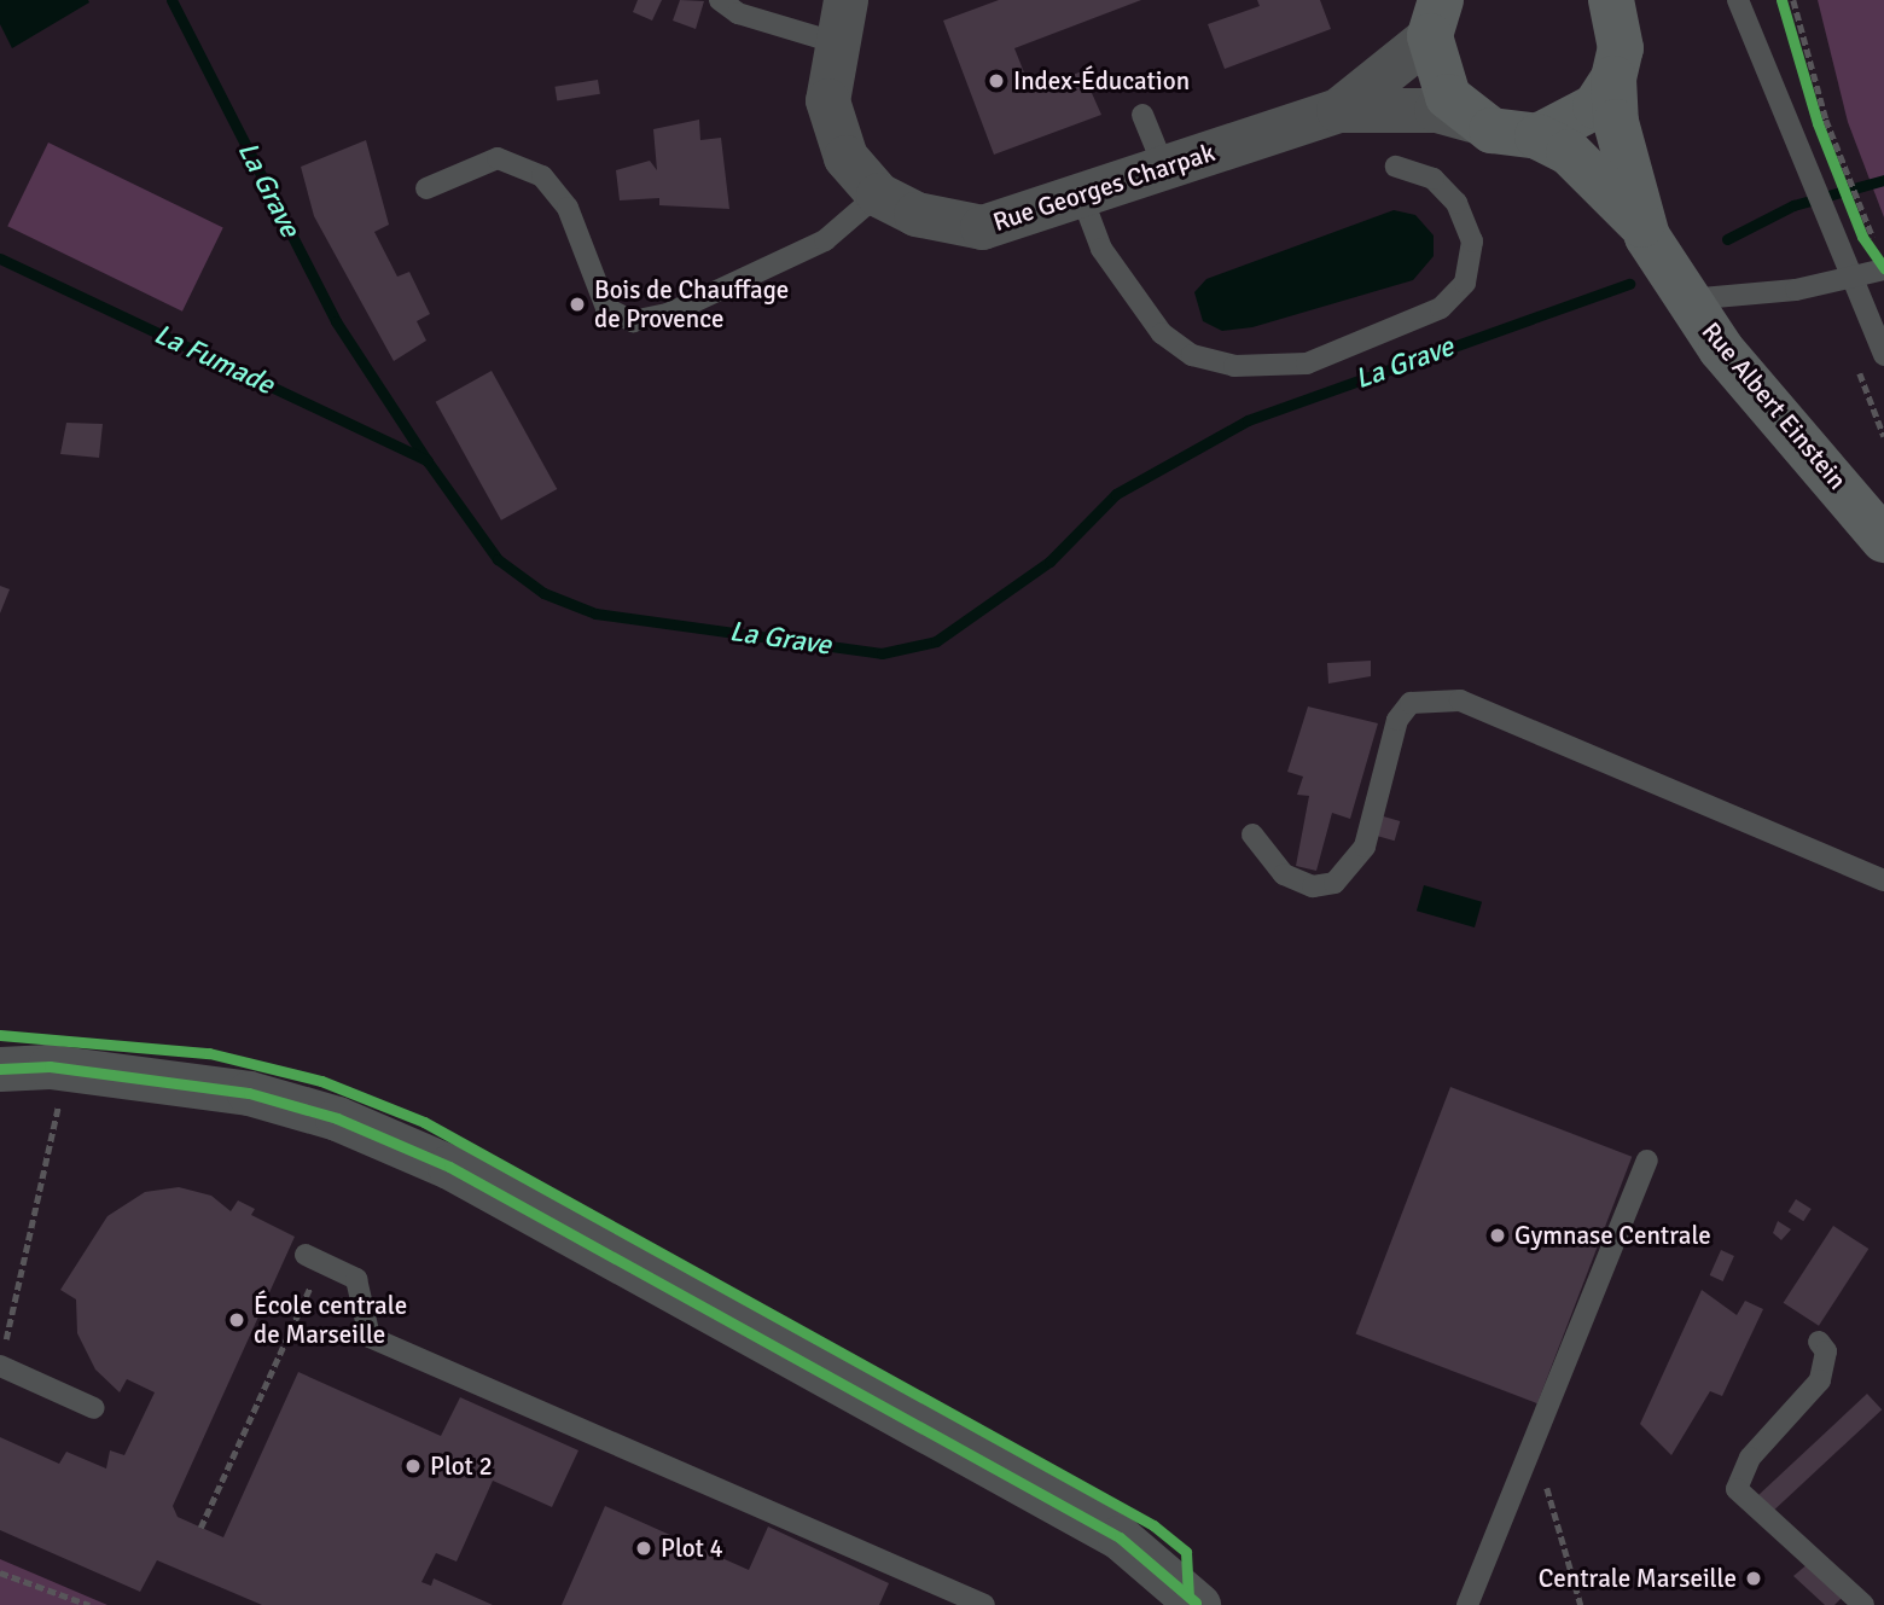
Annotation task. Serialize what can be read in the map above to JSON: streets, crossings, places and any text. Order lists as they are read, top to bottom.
{
  "streets": {
    "street": ["Rue Georges Charpak", "Rue Albert Einstein"]
  },
  "water": ["La Grave", "La Fumade"],
  "places": [
    "Index-Éducation",
    "Bois de Chauffage de Provence",
    "Gymnase Centrale",
    "École centrale de Marseille",
    "Plot 2",
    "Plot 4",
    "Centrale Marseille"
  ]
}
